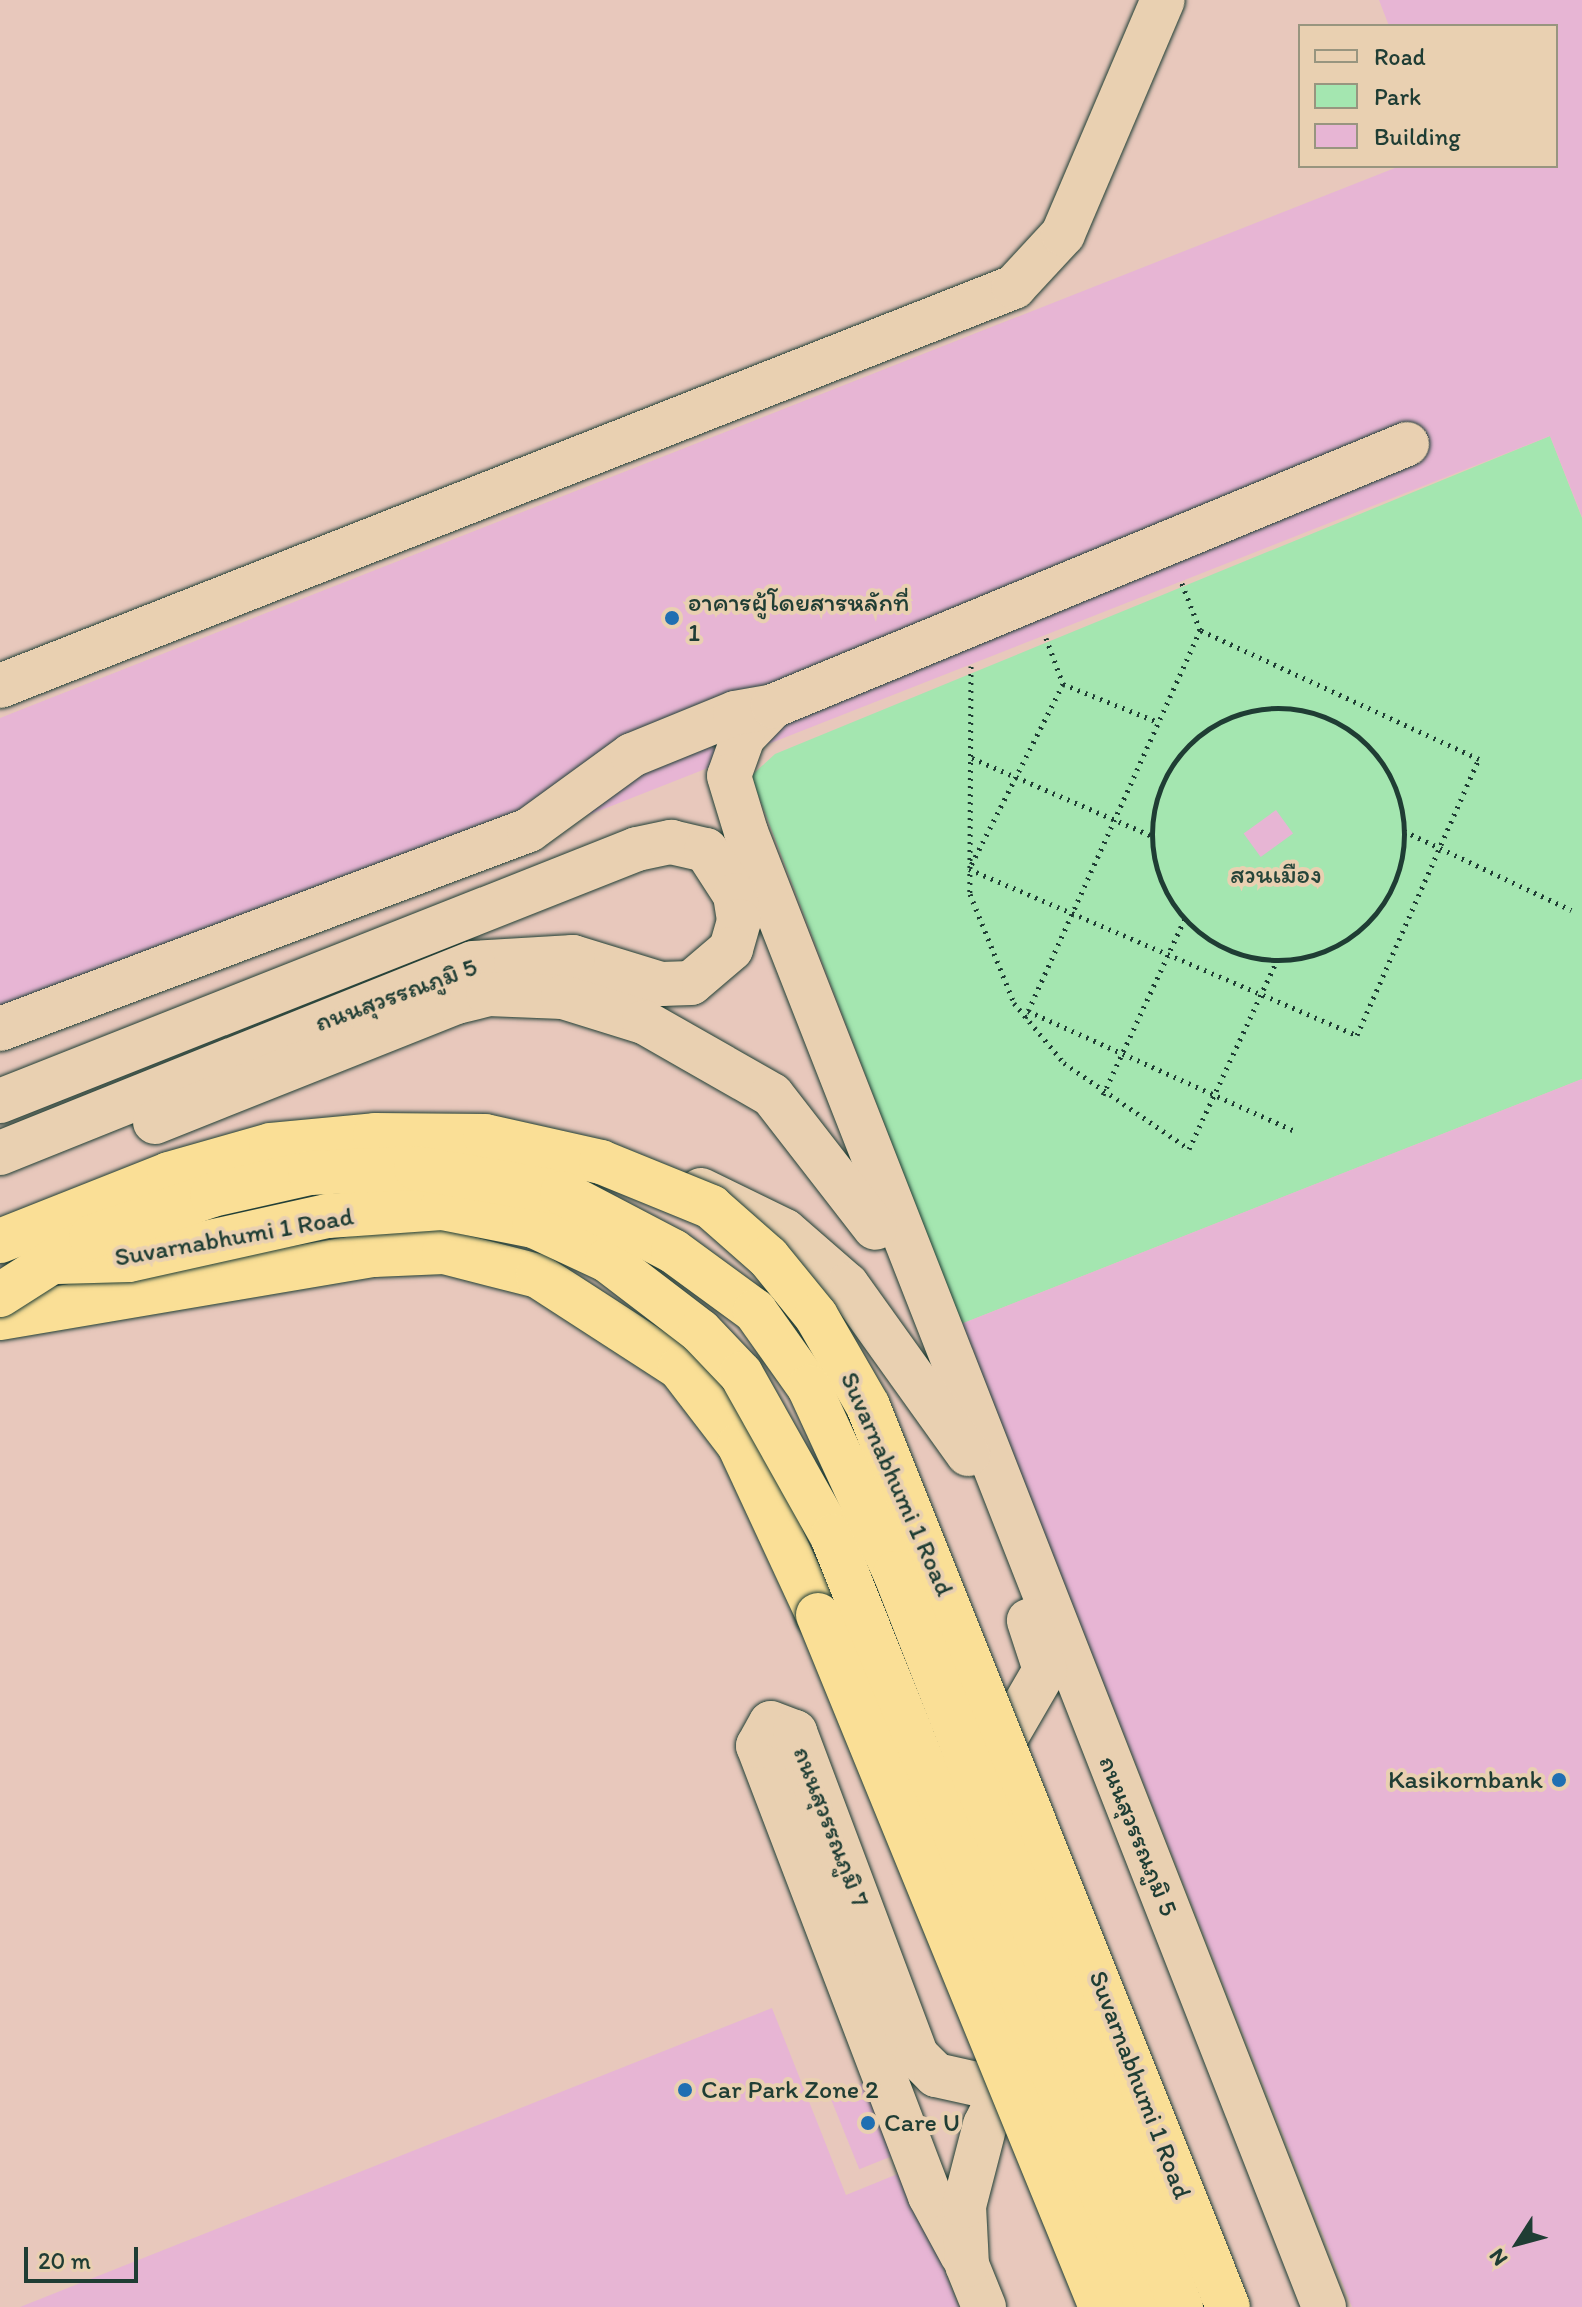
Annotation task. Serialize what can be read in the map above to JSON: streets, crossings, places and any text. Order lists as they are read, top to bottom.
{
  "streets": {
    "highway": ["Suvarnabhumi 1 Road"],
    "street": ["ถนนสุวรรณภูมิ 5", "ถนนสุวรรณภูมิ 7"]
  },
  "parks": ["สวนเมือง"],
  "places": [
    "อาคารผู้โดยสารหลักที่ 1",
    "Kasikornbank",
    "Car Park Zone 2",
    "Care U"
  ],
  "legend": ["Road", "Park", "Building"],
  "scale_bar": "20 m",
  "north": "bottom left"
}
